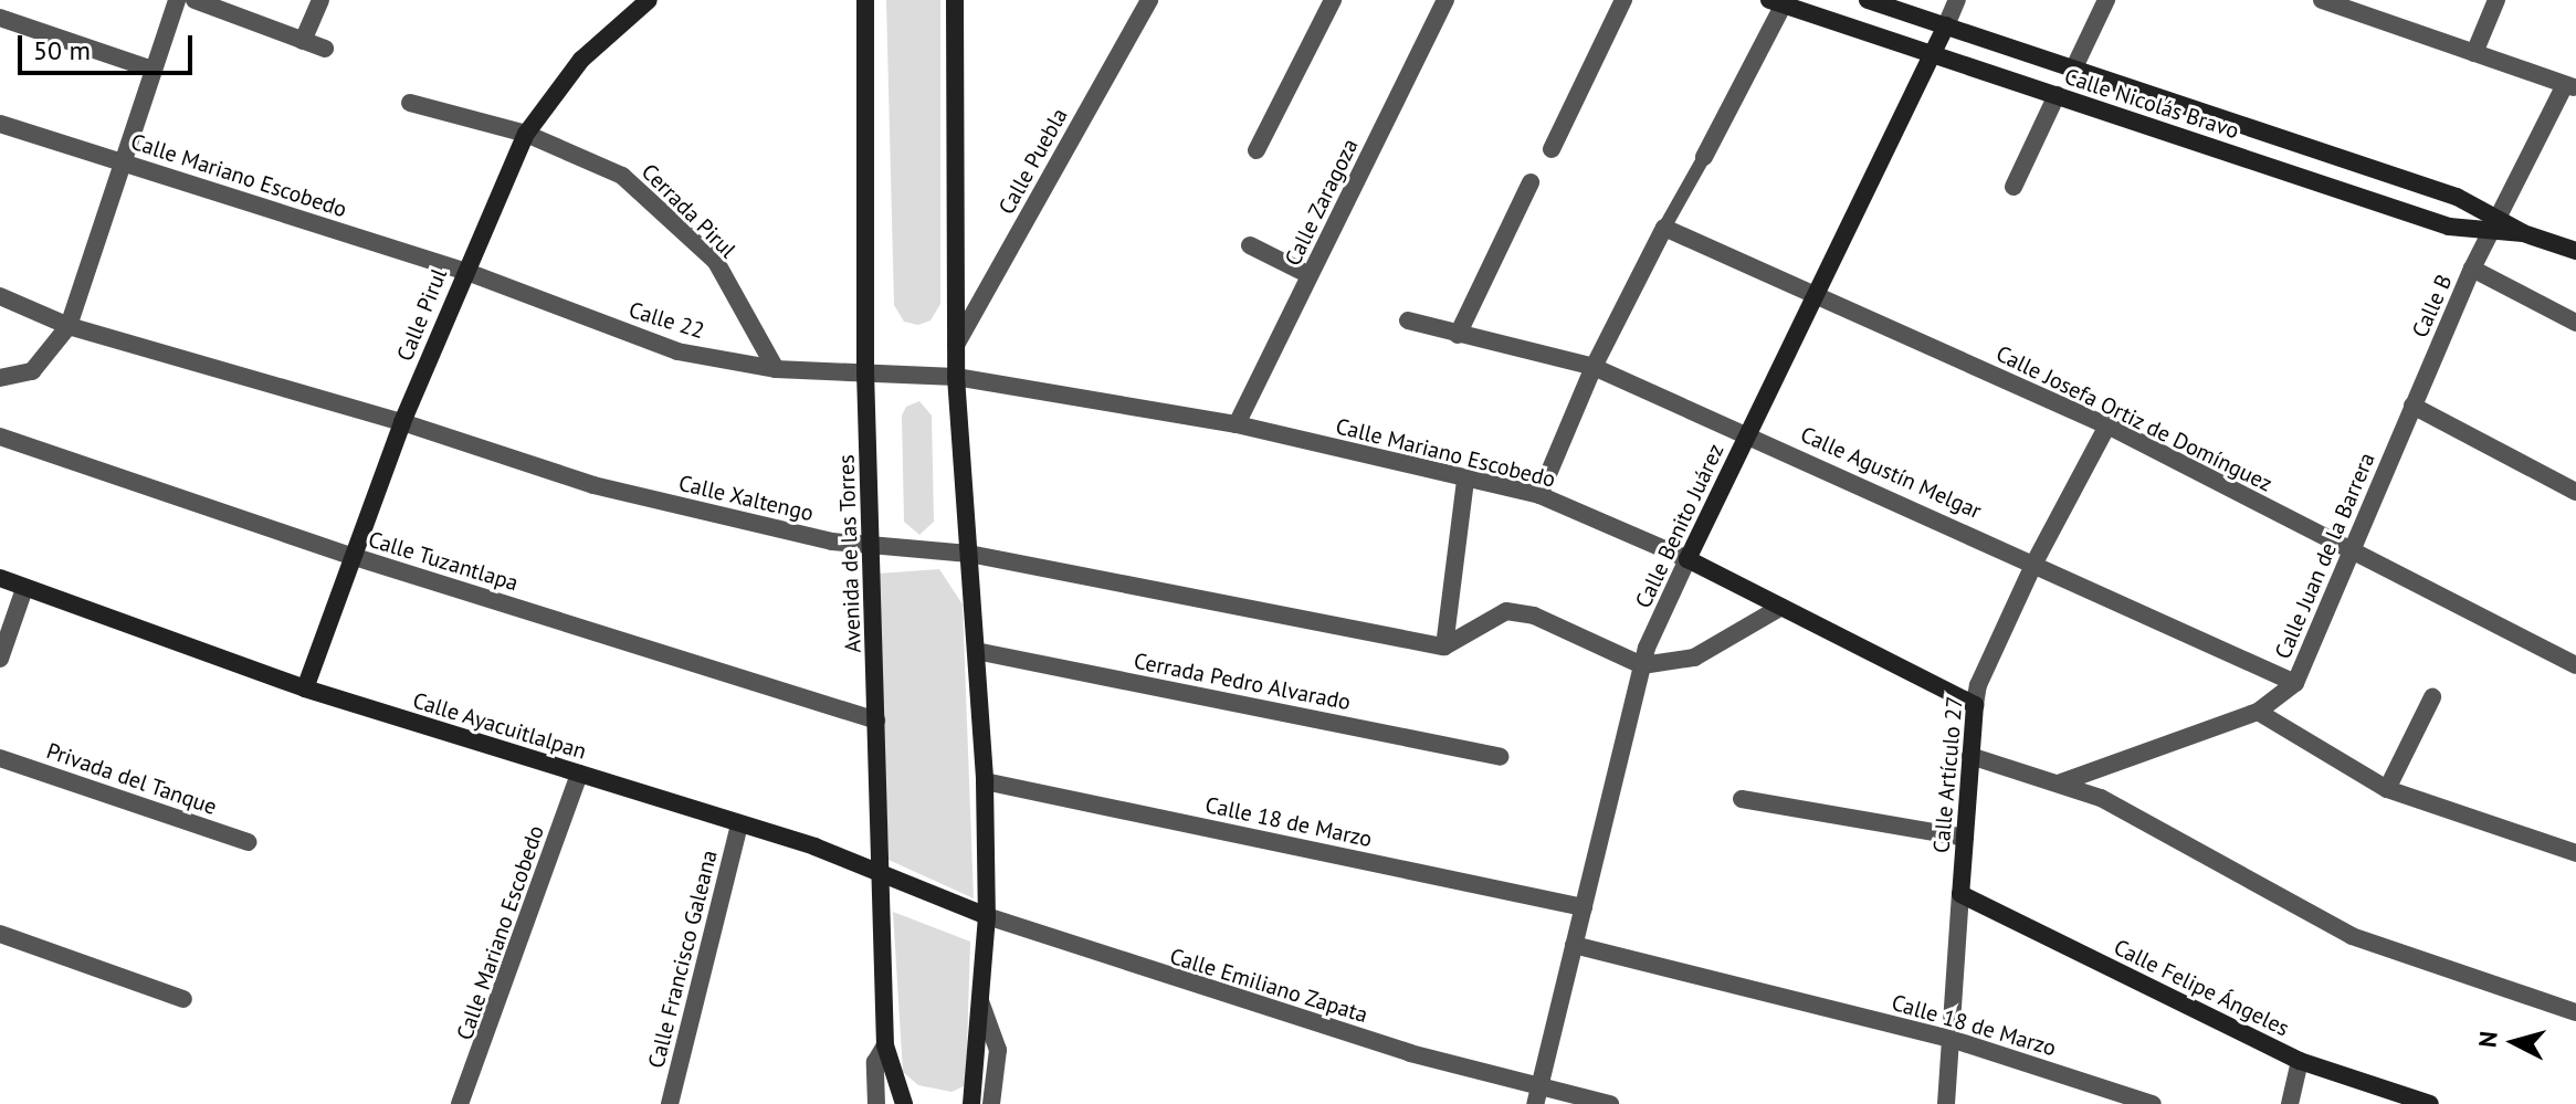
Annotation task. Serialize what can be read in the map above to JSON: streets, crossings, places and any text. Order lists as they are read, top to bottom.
{
  "streets": {
    "main road": [
      "Calle Nicolás Bravo",
      "Calle Mariano Escobedo",
      "Calle Pirul",
      "Calle Benito Juárez",
      "Avenida de las Torres",
      "Calle Ayacuitlalpan",
      "Calle Artículo 27",
      "Calle Felipe Ángeles"
    ],
    "street": [
      "Calle Puebla",
      "Calle Zaragoza",
      "Cerrada Pirul",
      "Calle B",
      "Calle 22",
      "Calle Josefa Ortiz de Domínguez",
      "Calle Agustín Melgar",
      "Calle Xaltengo",
      "Calle Juan de la Barrera",
      "Calle Tuzantlapa",
      "Cerrada Pedro Alvarado",
      "Privada del Tanque",
      "Calle 18 de Marzo",
      "Calle Francisco Galeana",
      "Calle Emiliano Zapata"
    ]
  },
  "crossings": [
    ["Calle Nicolás Bravo", "Calle B"],
    ["Calle Nicolás Bravo", "Calle Benito Juárez"],
    ["Calle Mariano Escobedo", "Calle Zaragoza"],
    ["Calle Mariano Escobedo", "Calle Pirul"],
    ["Calle Mariano Escobedo", "Calle 22"],
    ["Calle Mariano Escobedo", "Calle Benito Juárez"],
    ["Calle Mariano Escobedo", "Avenida de las Torres"],
    ["Calle Mariano Escobedo", "Calle Ayacuitlalpan"],
    ["Calle Mariano Escobedo", "Calle Artículo 27"],
    ["Cerrada Pirul", "Calle Pirul"],
    ["Cerrada Pirul", "Calle 22"],
    ["Calle B", "Calle Juan de la Barrera"],
    ["Calle Pirul", "Calle 22"],
    ["Calle Pirul", "Calle Xaltengo"],
    ["Calle Pirul", "Calle Tuzantlapa"],
    ["Calle Pirul", "Calle Ayacuitlalpan"],
    ["Calle 22", "Avenida de las Torres"],
    ["Calle Josefa Ortiz de Domínguez", "Calle Benito Juárez"],
    ["Calle Josefa Ortiz de Domínguez", "Calle Juan de la Barrera"],
    ["Calle Josefa Ortiz de Domínguez", "Calle Artículo 27"],
    ["Calle Agustín Melgar", "Calle Benito Juárez"],
    ["Calle Agustín Melgar", "Calle Juan de la Barrera"],
    ["Calle Agustín Melgar", "Calle Artículo 27"],
    ["Calle Xaltengo", "Avenida de las Torres"],
    ["Calle Benito Juárez", "Calle 18 de Marzo"],
    ["Calle Benito Juárez", "Calle Emiliano Zapata"],
    ["Avenida de las Torres", "Calle Tuzantlapa"],
    ["Avenida de las Torres", "Calle Ayacuitlalpan"],
    ["Calle Ayacuitlalpan", "Calle Francisco Galeana"],
    ["Calle Ayacuitlalpan", "Calle Emiliano Zapata"],
    ["Calle Artículo 27", "Calle 18 de Marzo"],
    ["Calle Artículo 27", "Calle Felipe Ángeles"]
  ],
  "scale_bar": "50 m",
  "north": "left"
}
